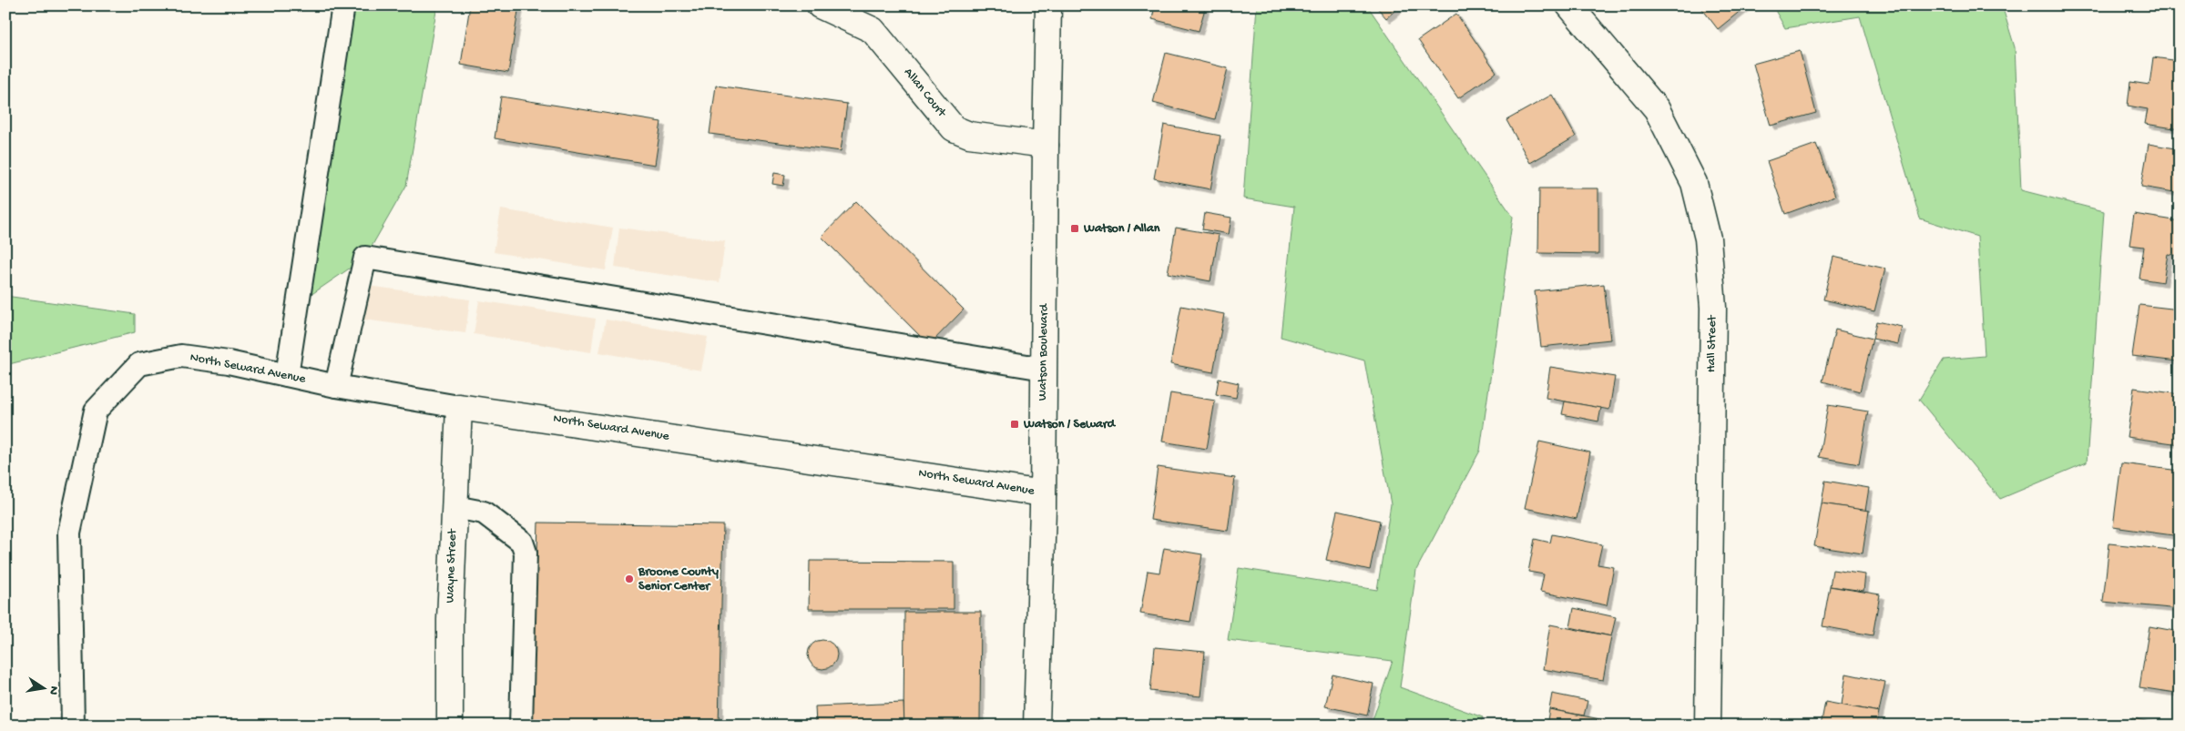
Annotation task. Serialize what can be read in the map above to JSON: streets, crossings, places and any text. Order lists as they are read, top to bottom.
{
  "streets": {
    "street": [
      "Allan Court",
      "Hall Street",
      "Watson Boulevard",
      "North Seward Avenue",
      "Wayne Street"
    ]
  },
  "crossings": [
    ["Allan Court", "Watson Boulevard"],
    ["Watson Boulevard", "North Seward Avenue"],
    ["North Seward Avenue", "Wayne Street"]
  ],
  "places": {
    "transit": ["Watson / Allan", "Watson / Seward"],
    "other": ["Broome County Senior Center"]
  },
  "north": "right"
}
